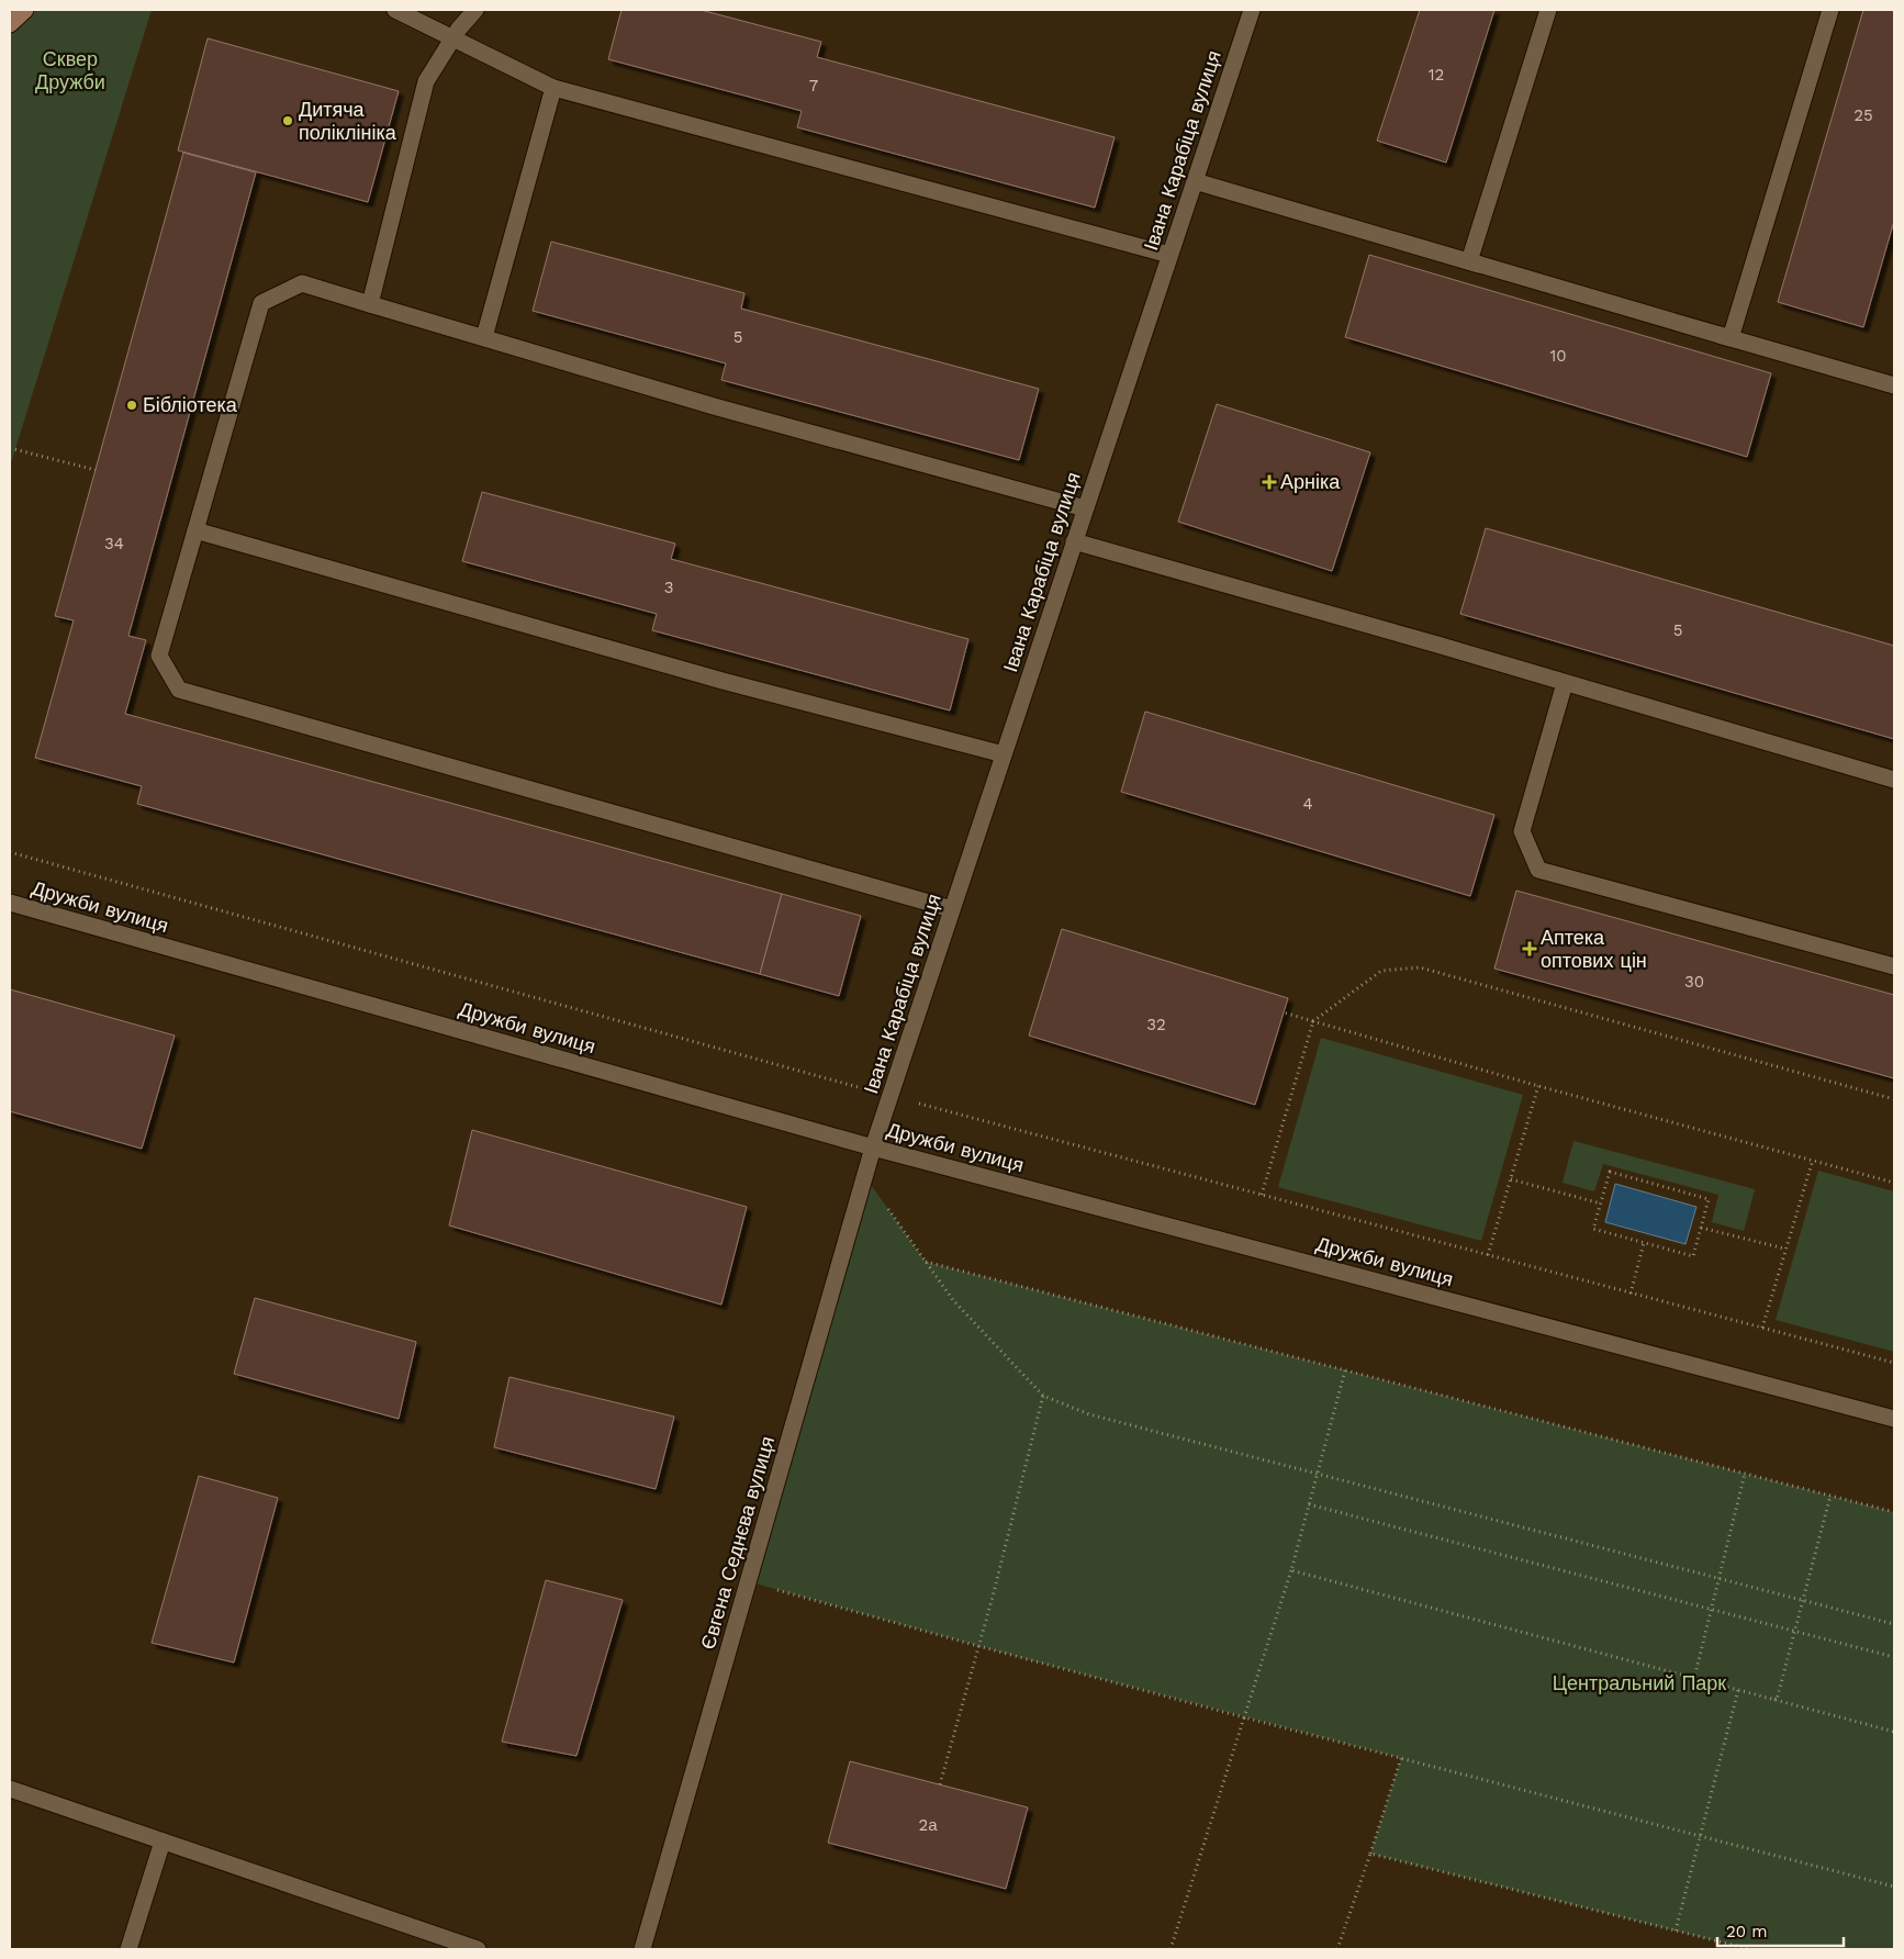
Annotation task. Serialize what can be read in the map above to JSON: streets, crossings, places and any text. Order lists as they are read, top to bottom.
{
  "streets": {
    "street": ["Івана Карабіца вулиця", "Дружби вулиця", "Євгена Седнєва вулиця"]
  },
  "crossings": [
    ["Івана Карабіца вулиця", "Дружби вулиця"],
    ["Івана Карабіца вулиця", "Євгена Седнєва вулиця"],
    ["Дружби вулиця", "Євгена Седнєва вулиця"]
  ],
  "parks": ["Сквер Дружби", "Центральний Парк"],
  "places": {
    "other": ["Дитяча поліклініка", "Бібліотека"],
    "health": ["Арніка", "Аптека оптових цін"]
  },
  "house_numbers": [
    "12",
    "7",
    "25",
    "5",
    "10",
    "34",
    "3",
    "5",
    "4",
    "30",
    "32",
    "2а"
  ],
  "scale_bar": "20 m"
}
